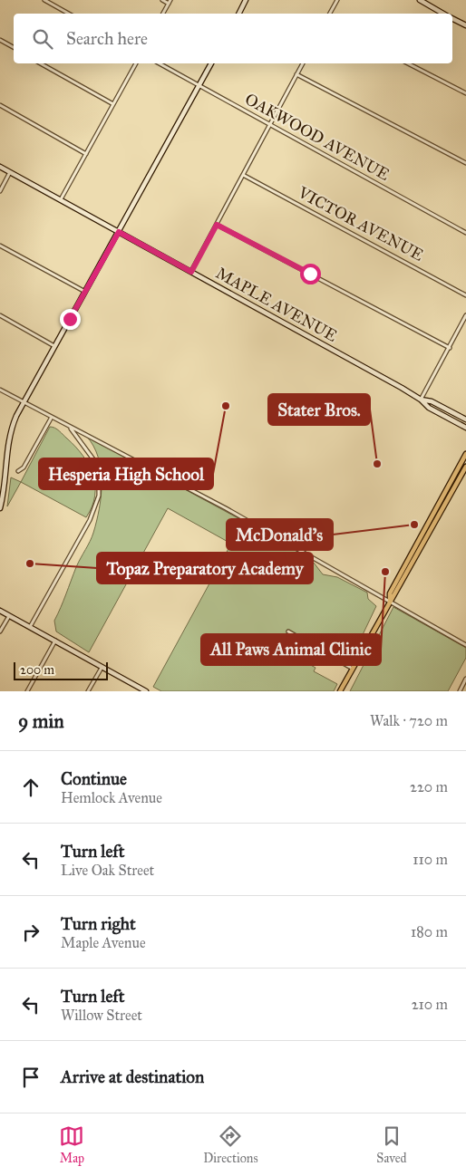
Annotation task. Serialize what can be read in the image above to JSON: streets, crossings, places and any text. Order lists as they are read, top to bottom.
{
  "streets": {
    "street": ["OAKWOOD AVENUE", "VICTOR AVENUE", "MAPLE AVENUE"]
  },
  "places": [
    "Hesperia High School",
    "Stater Bros.",
    "McDonald's",
    "Topaz Preparatory Academy",
    "All Paws Animal Clinic"
  ],
  "scale_bar": "200 m",
  "page": {
    "search": "Search here",
    "scale": "200 m",
    "heading": ["9 min", "Walk · 720 m"],
    "list": [
      ["Continue", "Hemlock Avenue", "220 m"],
      ["Turn left", "Live Oak Street", "110 m"],
      ["Turn right", "Maple Avenue", "180 m"],
      ["Turn left", "Willow Street", "210 m"],
      "Arrive at destination"
    ],
    "nav": ["Map", "Directions", "Saved"]
  }
}
